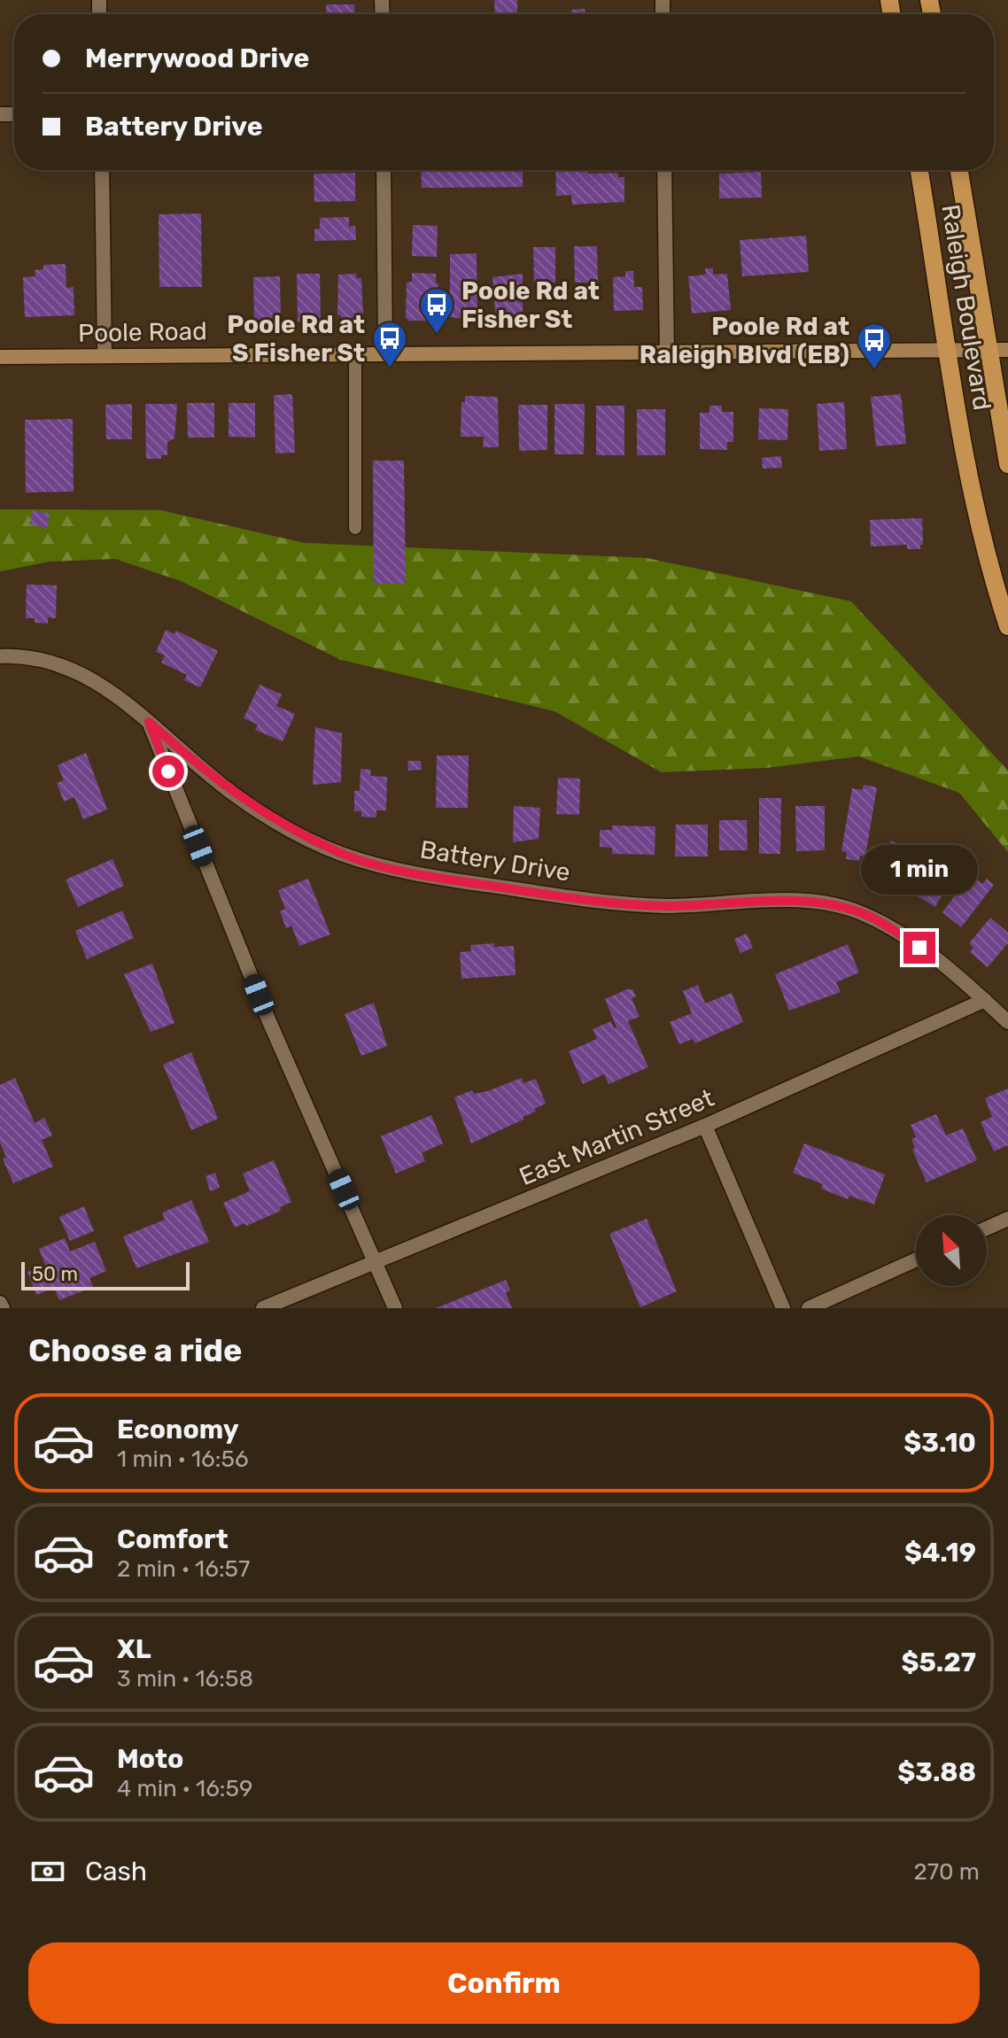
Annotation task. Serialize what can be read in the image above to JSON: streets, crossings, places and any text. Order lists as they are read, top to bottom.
{
  "streets": {
    "main road": ["Raleigh Boulevard", "Poole Road"],
    "street": ["Battery Drive", "East Martin Street"]
  },
  "crossings": [
    ["Raleigh Boulevard", "Poole Road"],
    ["Battery Drive", "East Martin Street"]
  ],
  "places": {
    "bus stop": ["Poole Rd at Fisher St", "Poole Rd at S Fisher St", "Poole Rd at Raleigh Blvd (EB)"]
  },
  "scale_bar": "50 m",
  "north": "top left",
  "page": {
    "banner": ["Merrywood Drive", "Battery Drive"],
    "bubble": "1 min",
    "scale": "50 m",
    "heading": "Choose a ride",
    "list": [
      {
        "name": "Economy",
        "note": "1 min · 16:56",
        "value": "$3.10"
      },
      {
        "name": "Comfort",
        "note": "2 min · 16:57",
        "value": "$4.19"
      },
      {
        "name": "XL",
        "note": "3 min · 16:58",
        "value": "$5.27"
      },
      {
        "name": "Moto",
        "note": "4 min · 16:59",
        "value": "$3.88"
      }
    ],
    "pay": ["Cash", "270 m"],
    "buttons": "Confirm"
  }
}
